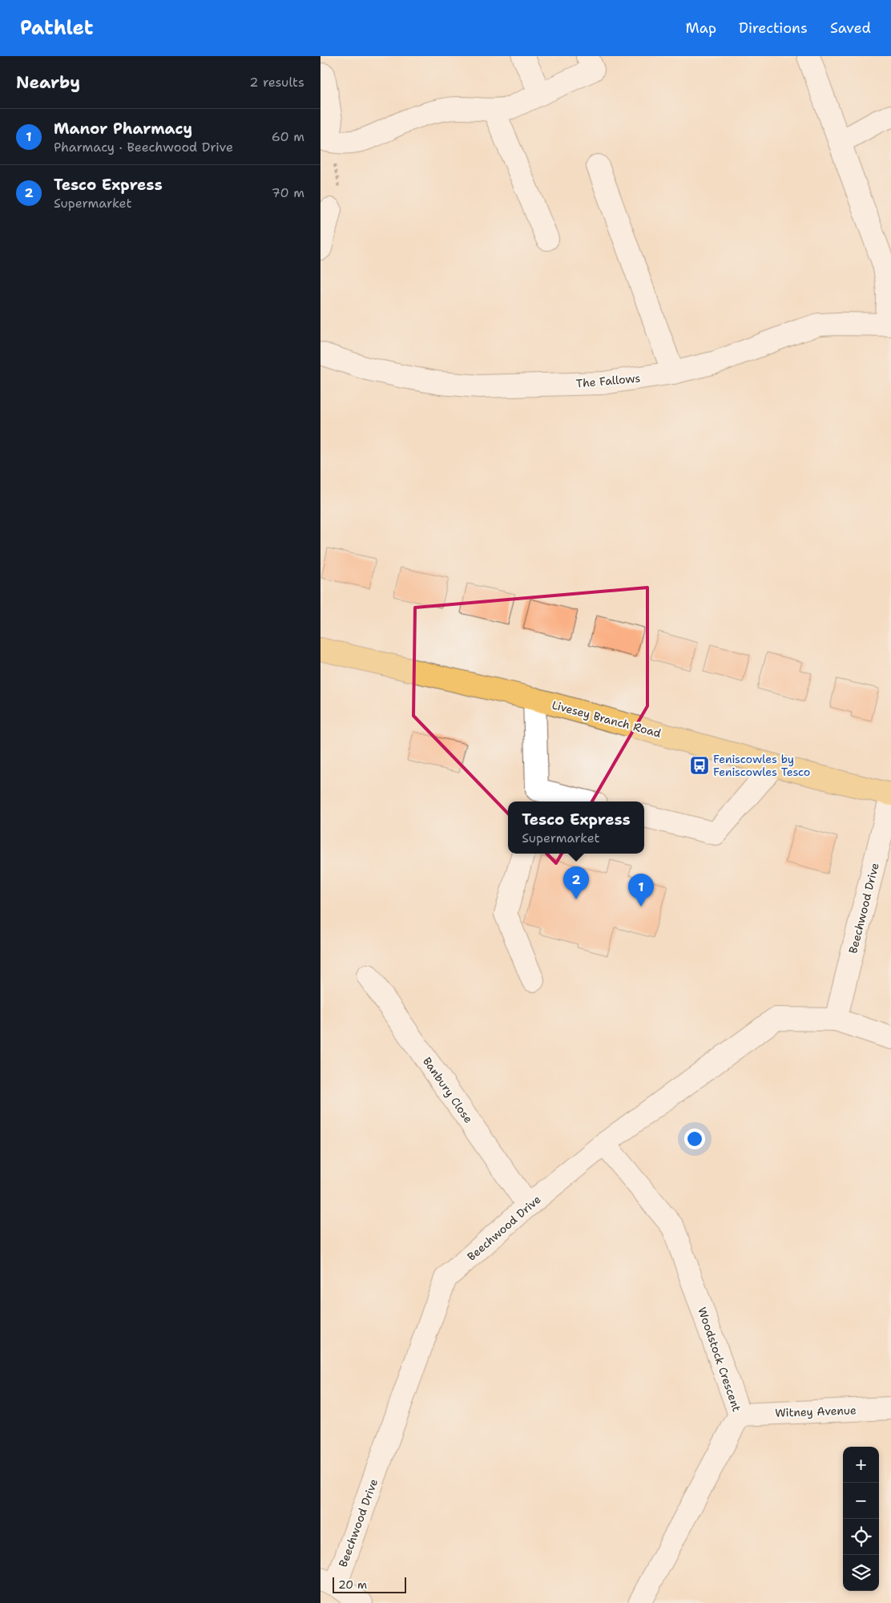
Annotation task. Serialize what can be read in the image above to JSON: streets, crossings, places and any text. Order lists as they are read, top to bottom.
{
  "streets": {
    "main road": ["Livesey Branch Road"],
    "street": [
      "The Fallows",
      "Beechwood Drive",
      "Banbury Close",
      "Woodstock Crescent",
      "Witney Avenue"
    ]
  },
  "crossings": [
    ["Livesey Branch Road", "Beechwood Drive"],
    ["Beechwood Drive", "Banbury Close"],
    ["Beechwood Drive", "Woodstock Crescent"],
    ["Woodstock Crescent", "Witney Avenue"]
  ],
  "places": {
    "bus stop": ["Feniscowles by Feniscowles Tesco"]
  },
  "scale_bar": "20 m",
  "page": {
    "header": "Pathlet",
    "nav": ["Map", "Directions", "Saved"],
    "heading": ["Nearby", "2 results"],
    "list": [
      {
        "mark": "1",
        "name": "Manor Pharmacy",
        "note": "Pharmacy · Beechwood Drive",
        "value": "60 m"
      },
      {
        "mark": "2",
        "name": "Tesco Express",
        "note": "Supermarket",
        "value": "70 m"
      }
    ],
    "popup": ["Tesco Express", "Supermarket"],
    "pins": ["2", "1"],
    "map_buttons": ["+", "−"],
    "scale": "20 m"
  }
}
